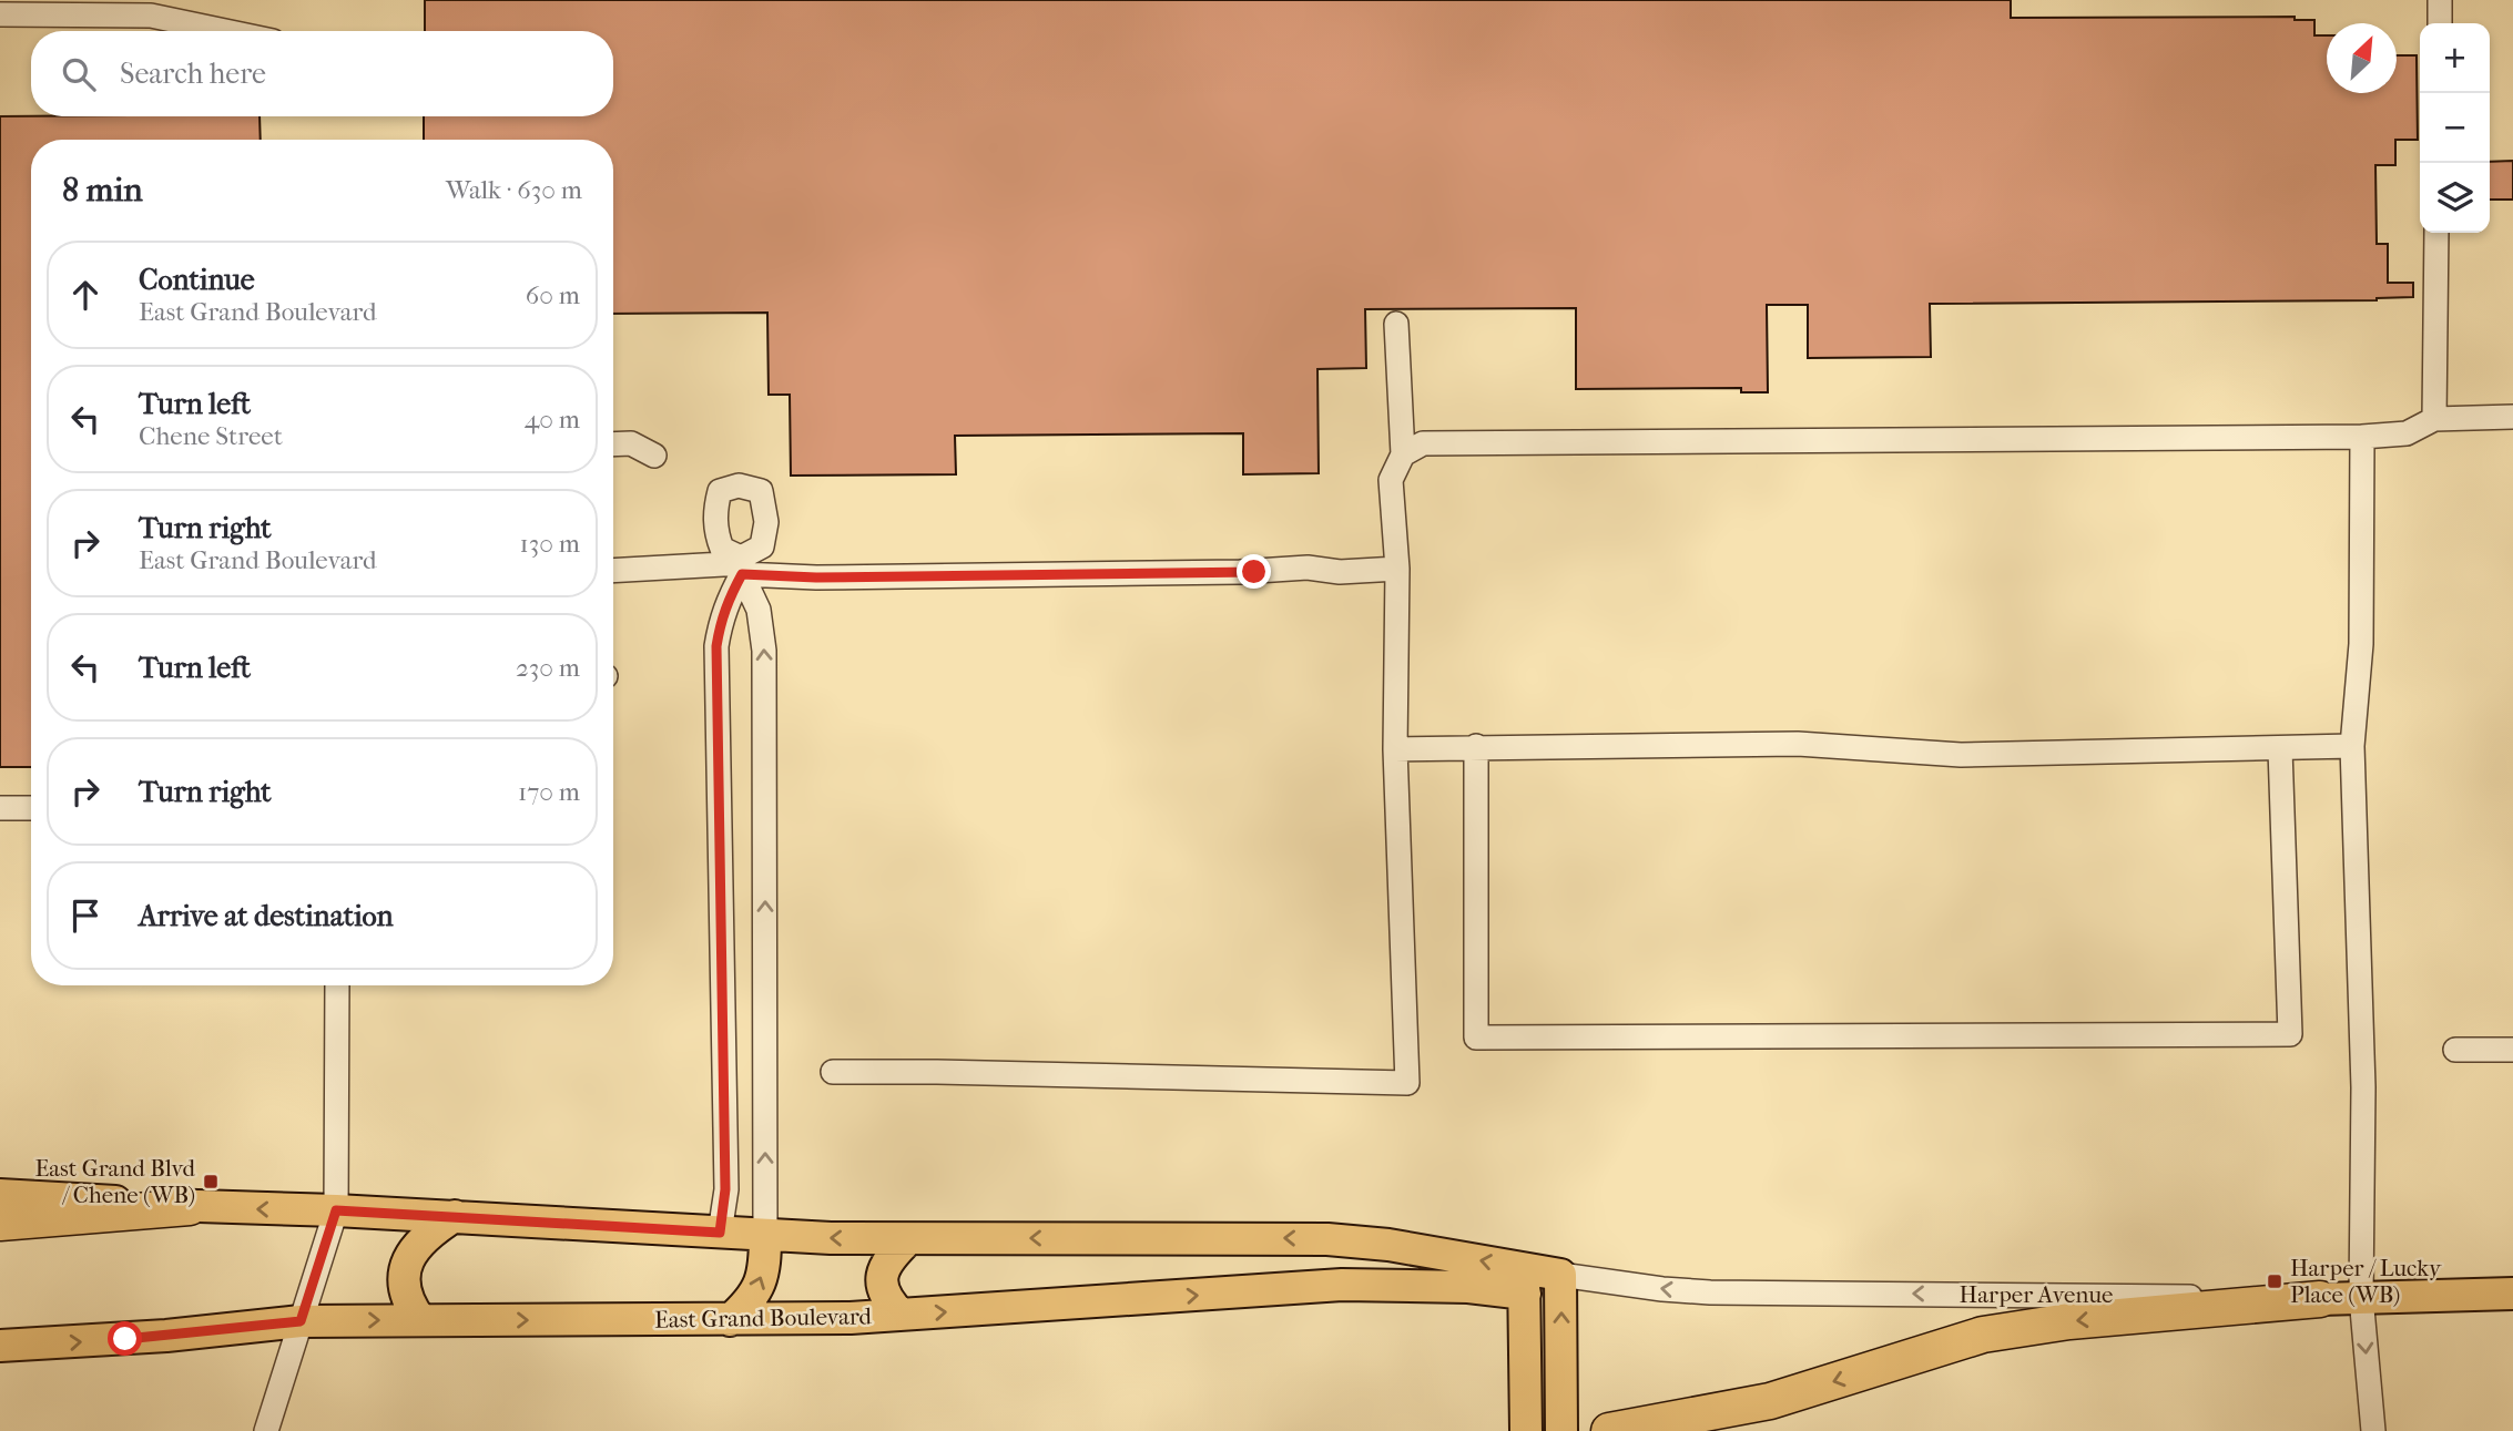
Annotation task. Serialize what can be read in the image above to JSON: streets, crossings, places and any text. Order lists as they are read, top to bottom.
{
  "streets": {
    "main road": ["Harper Avenue", "East Grand Boulevard"]
  },
  "crossings": [
    ["Harper Avenue", "East Grand Boulevard"]
  ],
  "one_way": ["Harper Avenue"],
  "places": {
    "transit": ["East Grand Blvd / Chene (WB)", "Harper / Lucky Place (WB)"]
  },
  "north": "top right",
  "page": {
    "map_buttons": ["+", "−"],
    "search": "Search here",
    "heading": ["8 min", "Walk · 630 m"],
    "list": [
      ["Continue", "East Grand Boulevard", "60 m"],
      ["Turn left", "Chene Street", "40 m"],
      ["Turn right", "East Grand Boulevard", "130 m"],
      ["Turn left", "230 m"],
      ["Turn right", "170 m"],
      "Arrive at destination"
    ]
  }
}
